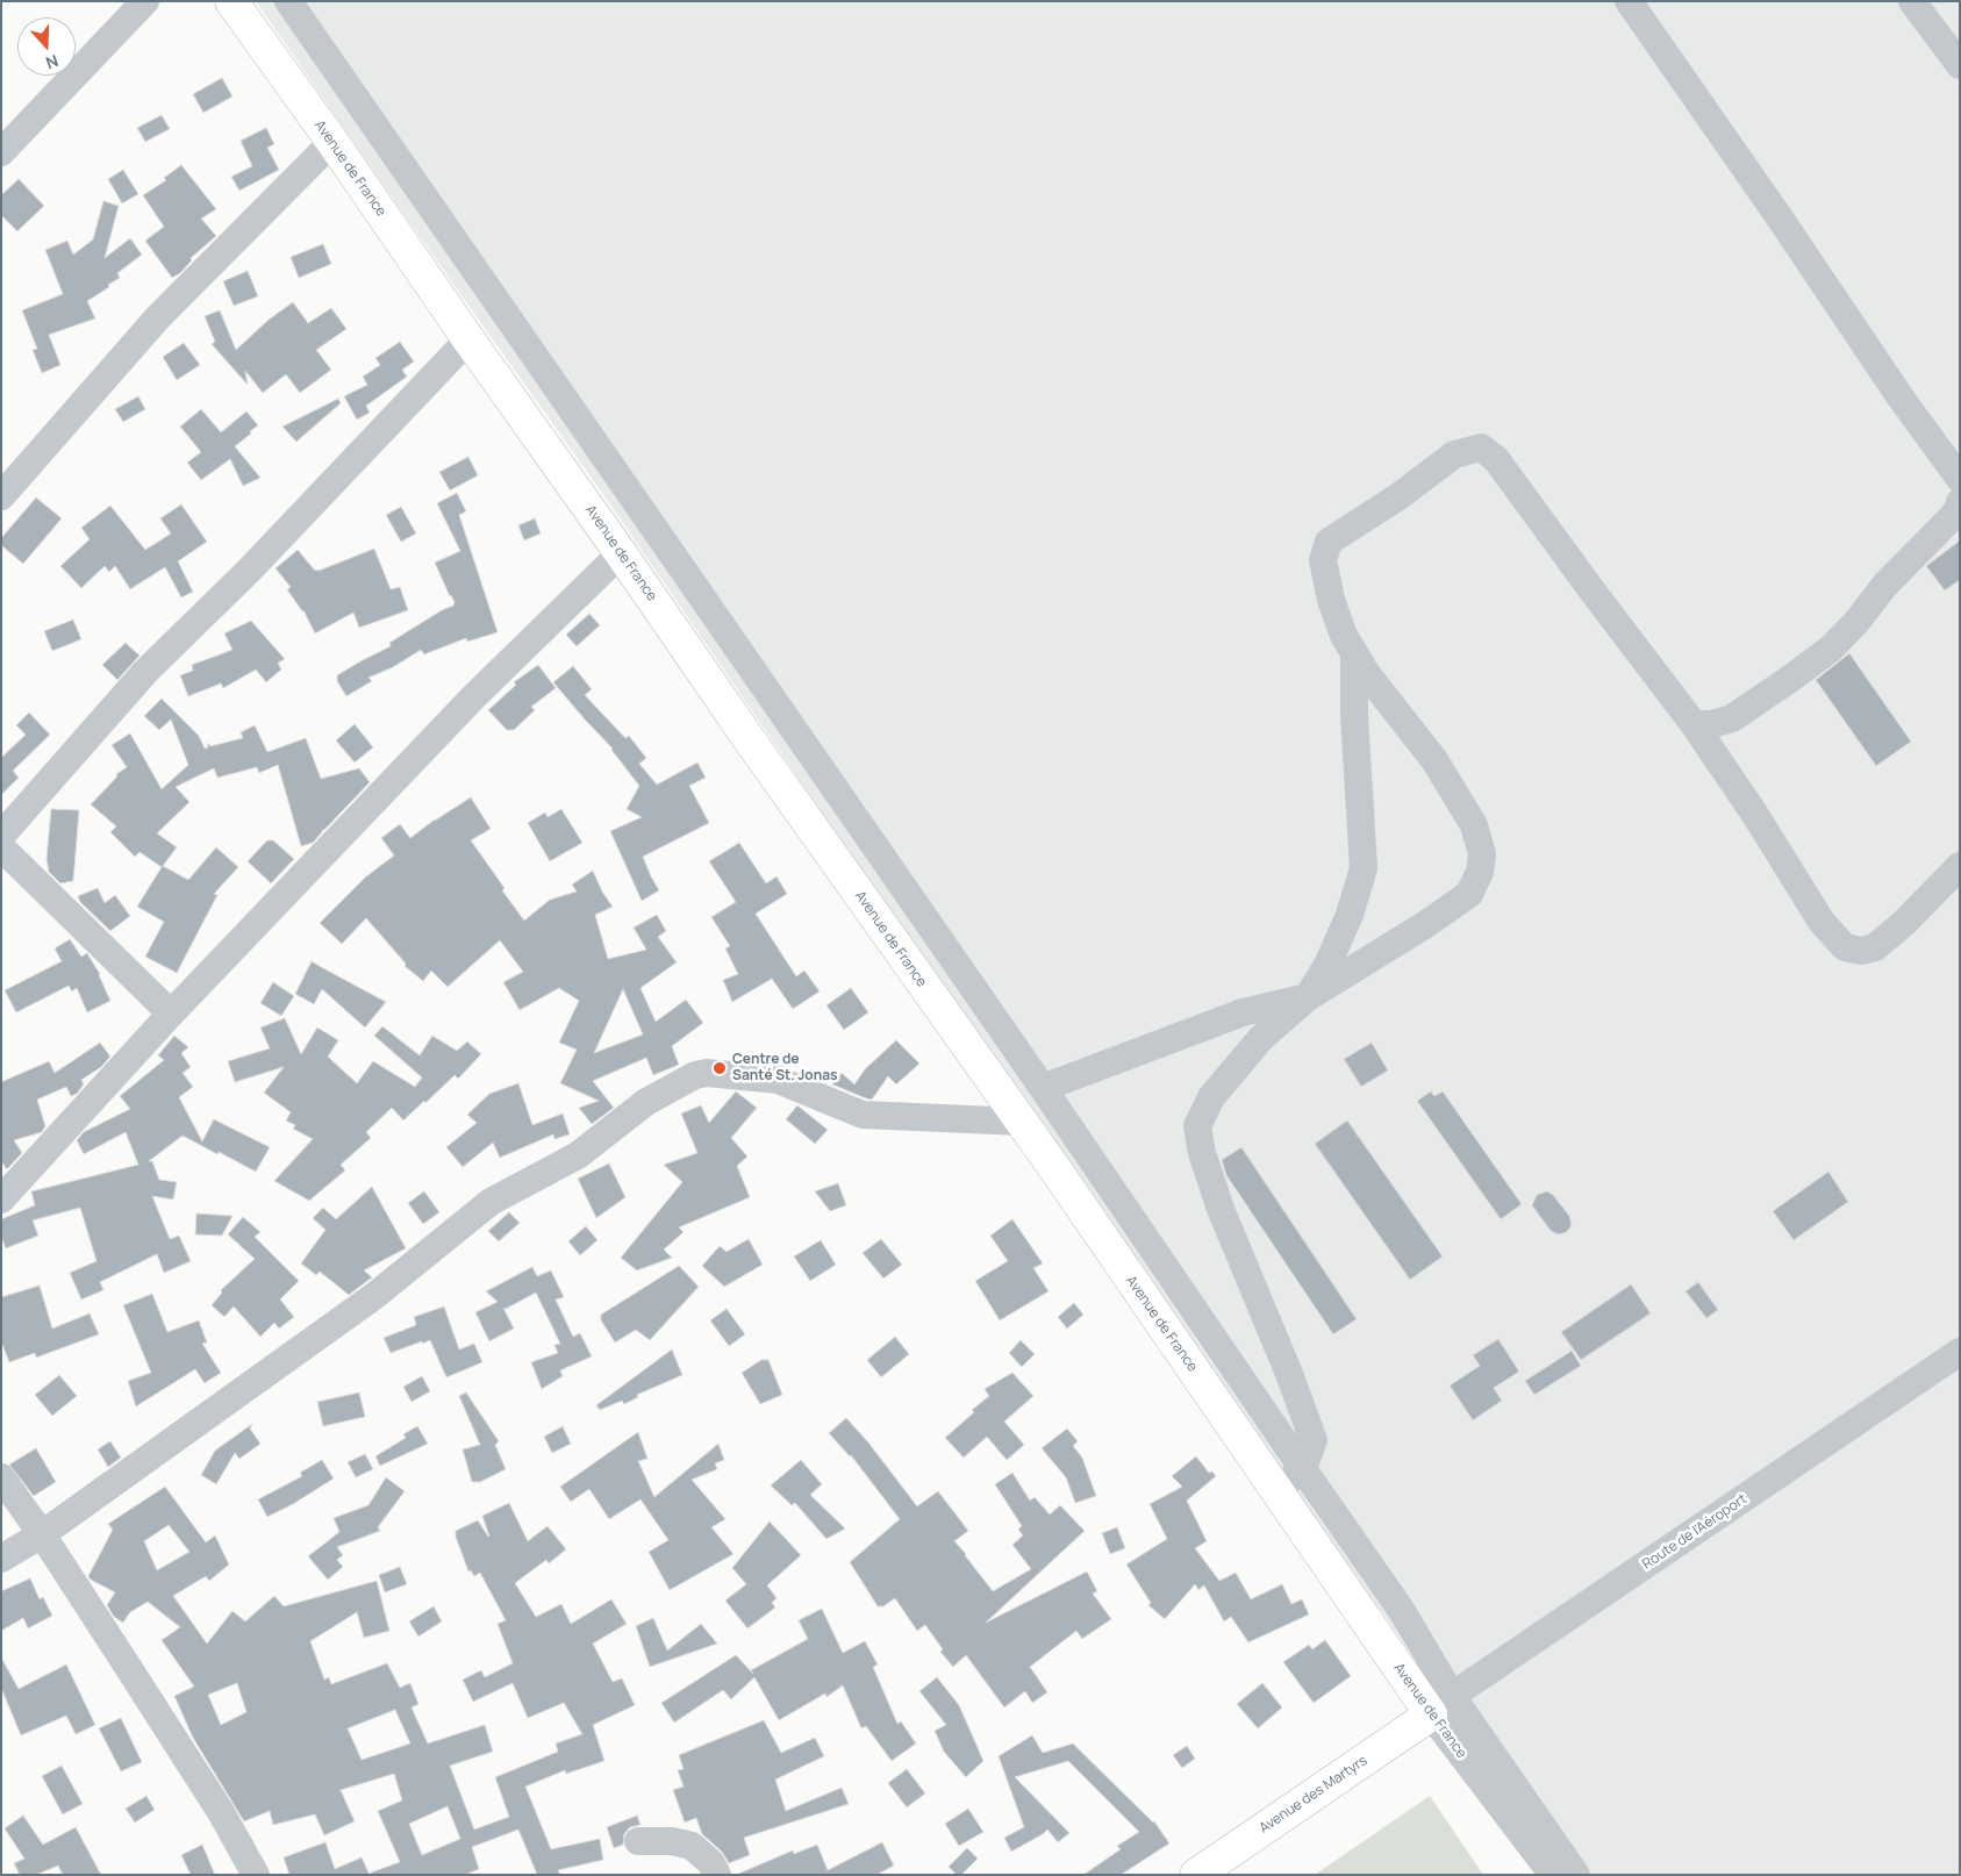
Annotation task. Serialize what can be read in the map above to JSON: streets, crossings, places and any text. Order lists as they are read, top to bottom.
{
  "streets": {
    "main road": ["Avenue de France", "Avenue des Martyrs"],
    "street": ["Route de l'Aéroport"]
  },
  "crossings": [
    ["Avenue de France", "Route de l'Aéroport"],
    ["Avenue de France", "Avenue des Martyrs"],
    ["Route de l'Aéroport", "Avenue des Martyrs"]
  ],
  "places": ["Centre de Santé St. Jonas"],
  "north": "bottom"
}
